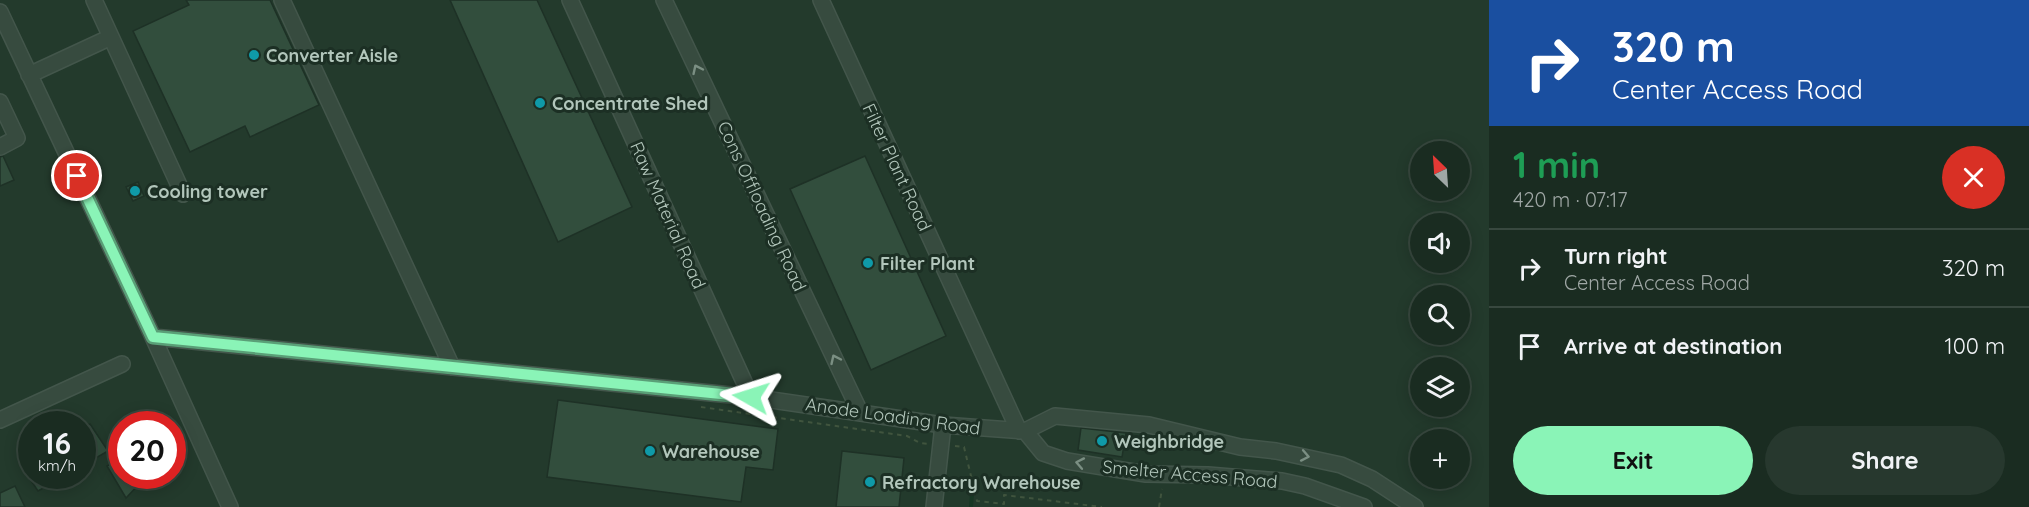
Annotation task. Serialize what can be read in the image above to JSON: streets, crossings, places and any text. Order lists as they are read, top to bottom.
{
  "streets": {
    "lane": [
      "Filter Plant Road",
      "Cons Offloading Road",
      "Raw Material Road",
      "Anode Loading Road",
      "Smelter Access Road"
    ]
  },
  "crossings": [
    ["Filter Plant Road", "Anode Loading Road"],
    ["Filter Plant Road", "Smelter Access Road"],
    ["Cons Offloading Road", "Anode Loading Road"],
    ["Raw Material Road", "Anode Loading Road"],
    ["Anode Loading Road", "Smelter Access Road"]
  ],
  "one_way": ["Cons Offloading Road"],
  "places": [
    "Converter Aisle",
    "Concentrate Shed",
    "Cooling tower",
    "Filter Plant",
    "Weighbridge",
    "Warehouse",
    "Refractory Warehouse"
  ],
  "north": "top left",
  "page": {
    "turn": ["320 m", "Center Access Road"],
    "heading": ["1 min", "420 m · 07:17"],
    "map_buttons": "+",
    "list": [
      {
        "name": "Turn right",
        "note": "Center Access Road",
        "value": "320 m"
      },
      {
        "name": "Arrive at destination",
        "value": "100 m"
      }
    ],
    "speed": "16 km/h",
    "limit": "20",
    "buttons": ["Exit", "Share"]
  }
}
